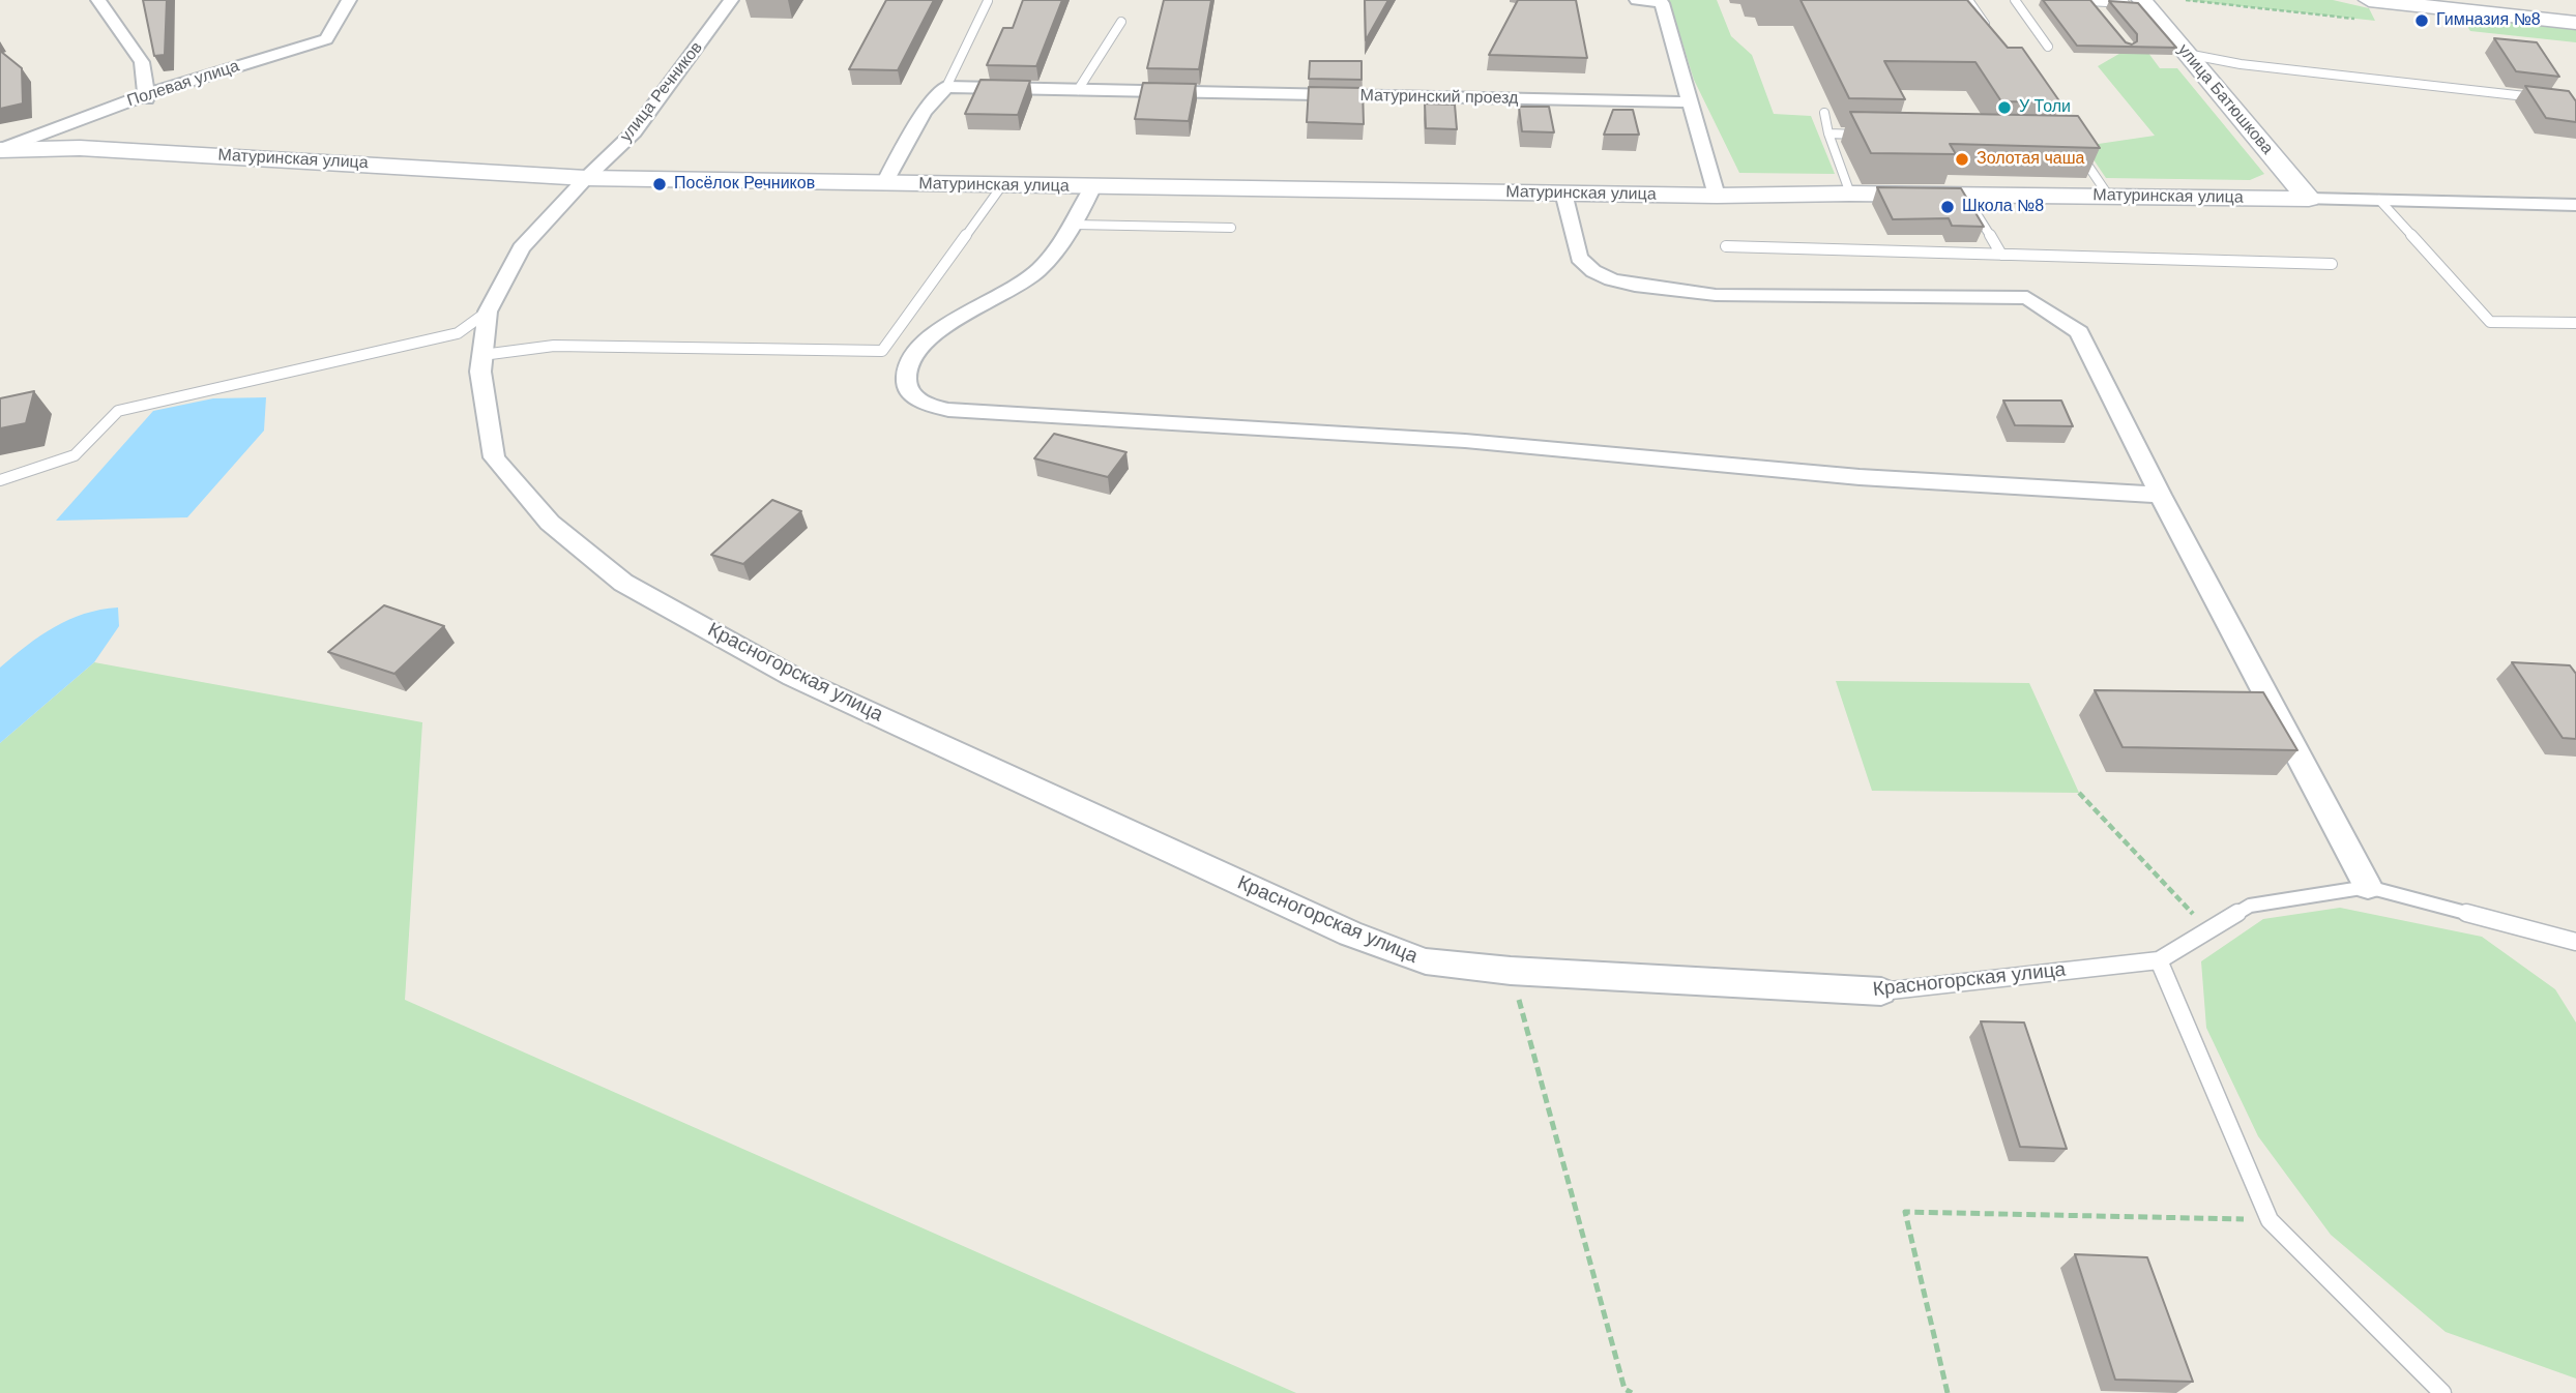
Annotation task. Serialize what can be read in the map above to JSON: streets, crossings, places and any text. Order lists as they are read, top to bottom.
{
  "streets": {
    "street": [
      "Полевая улица",
      "улица Речников",
      "Матуринский проезд",
      "улица Батюшкова",
      "Матуринская улица",
      "Красногорская улица"
    ]
  },
  "crossings": [
    ["Полевая улица", "Матуринская улица"],
    ["улица Речников", "Матуринская улица"],
    ["улица Батюшкова", "Матуринская улица"]
  ],
  "places": [
    "Гимназия №8",
    "У Толи",
    "Золотая чаша",
    "Посёлок Речников",
    "Школа №8"
  ]
}
